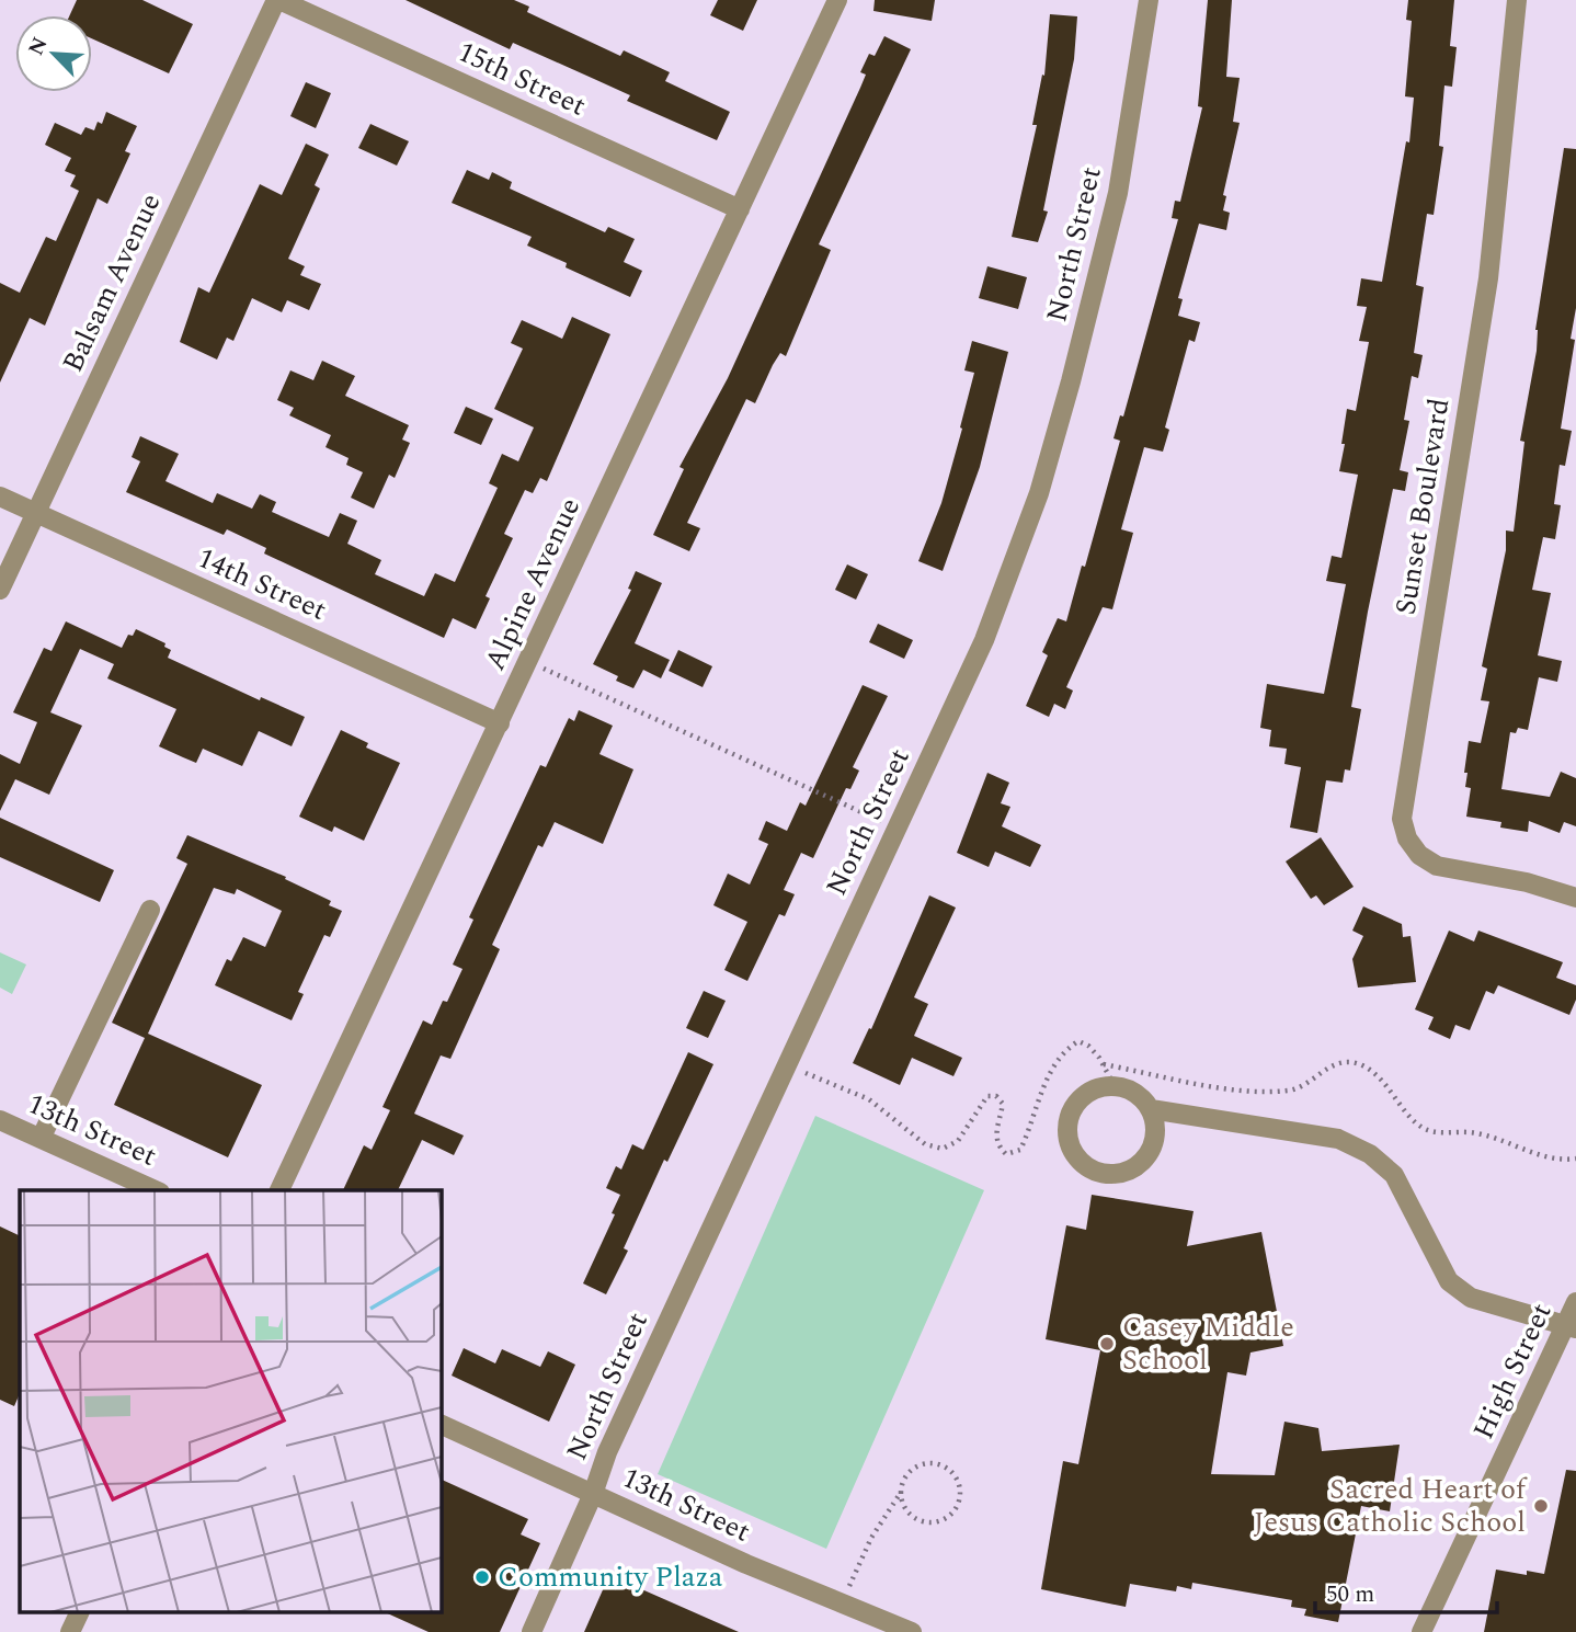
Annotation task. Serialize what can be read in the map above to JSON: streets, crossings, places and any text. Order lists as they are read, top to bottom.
{
  "streets": {
    "street": [
      "15th Street",
      "North Street",
      "Balsam Avenue",
      "Sunset Boulevard",
      "14th Street",
      "Alpine Avenue",
      "13th Street",
      "High Street"
    ]
  },
  "crossings": [
    ["15th Street", "Balsam Avenue"],
    ["15th Street", "Alpine Avenue"],
    ["North Street", "13th Street"],
    ["Balsam Avenue", "14th Street"],
    ["14th Street", "Alpine Avenue"]
  ],
  "places": ["Casey Middle School", "Sacred Heart of Jesus Catholic School", "Community Plaza"],
  "scale_bar": "50 m",
  "north": "top left"
}
